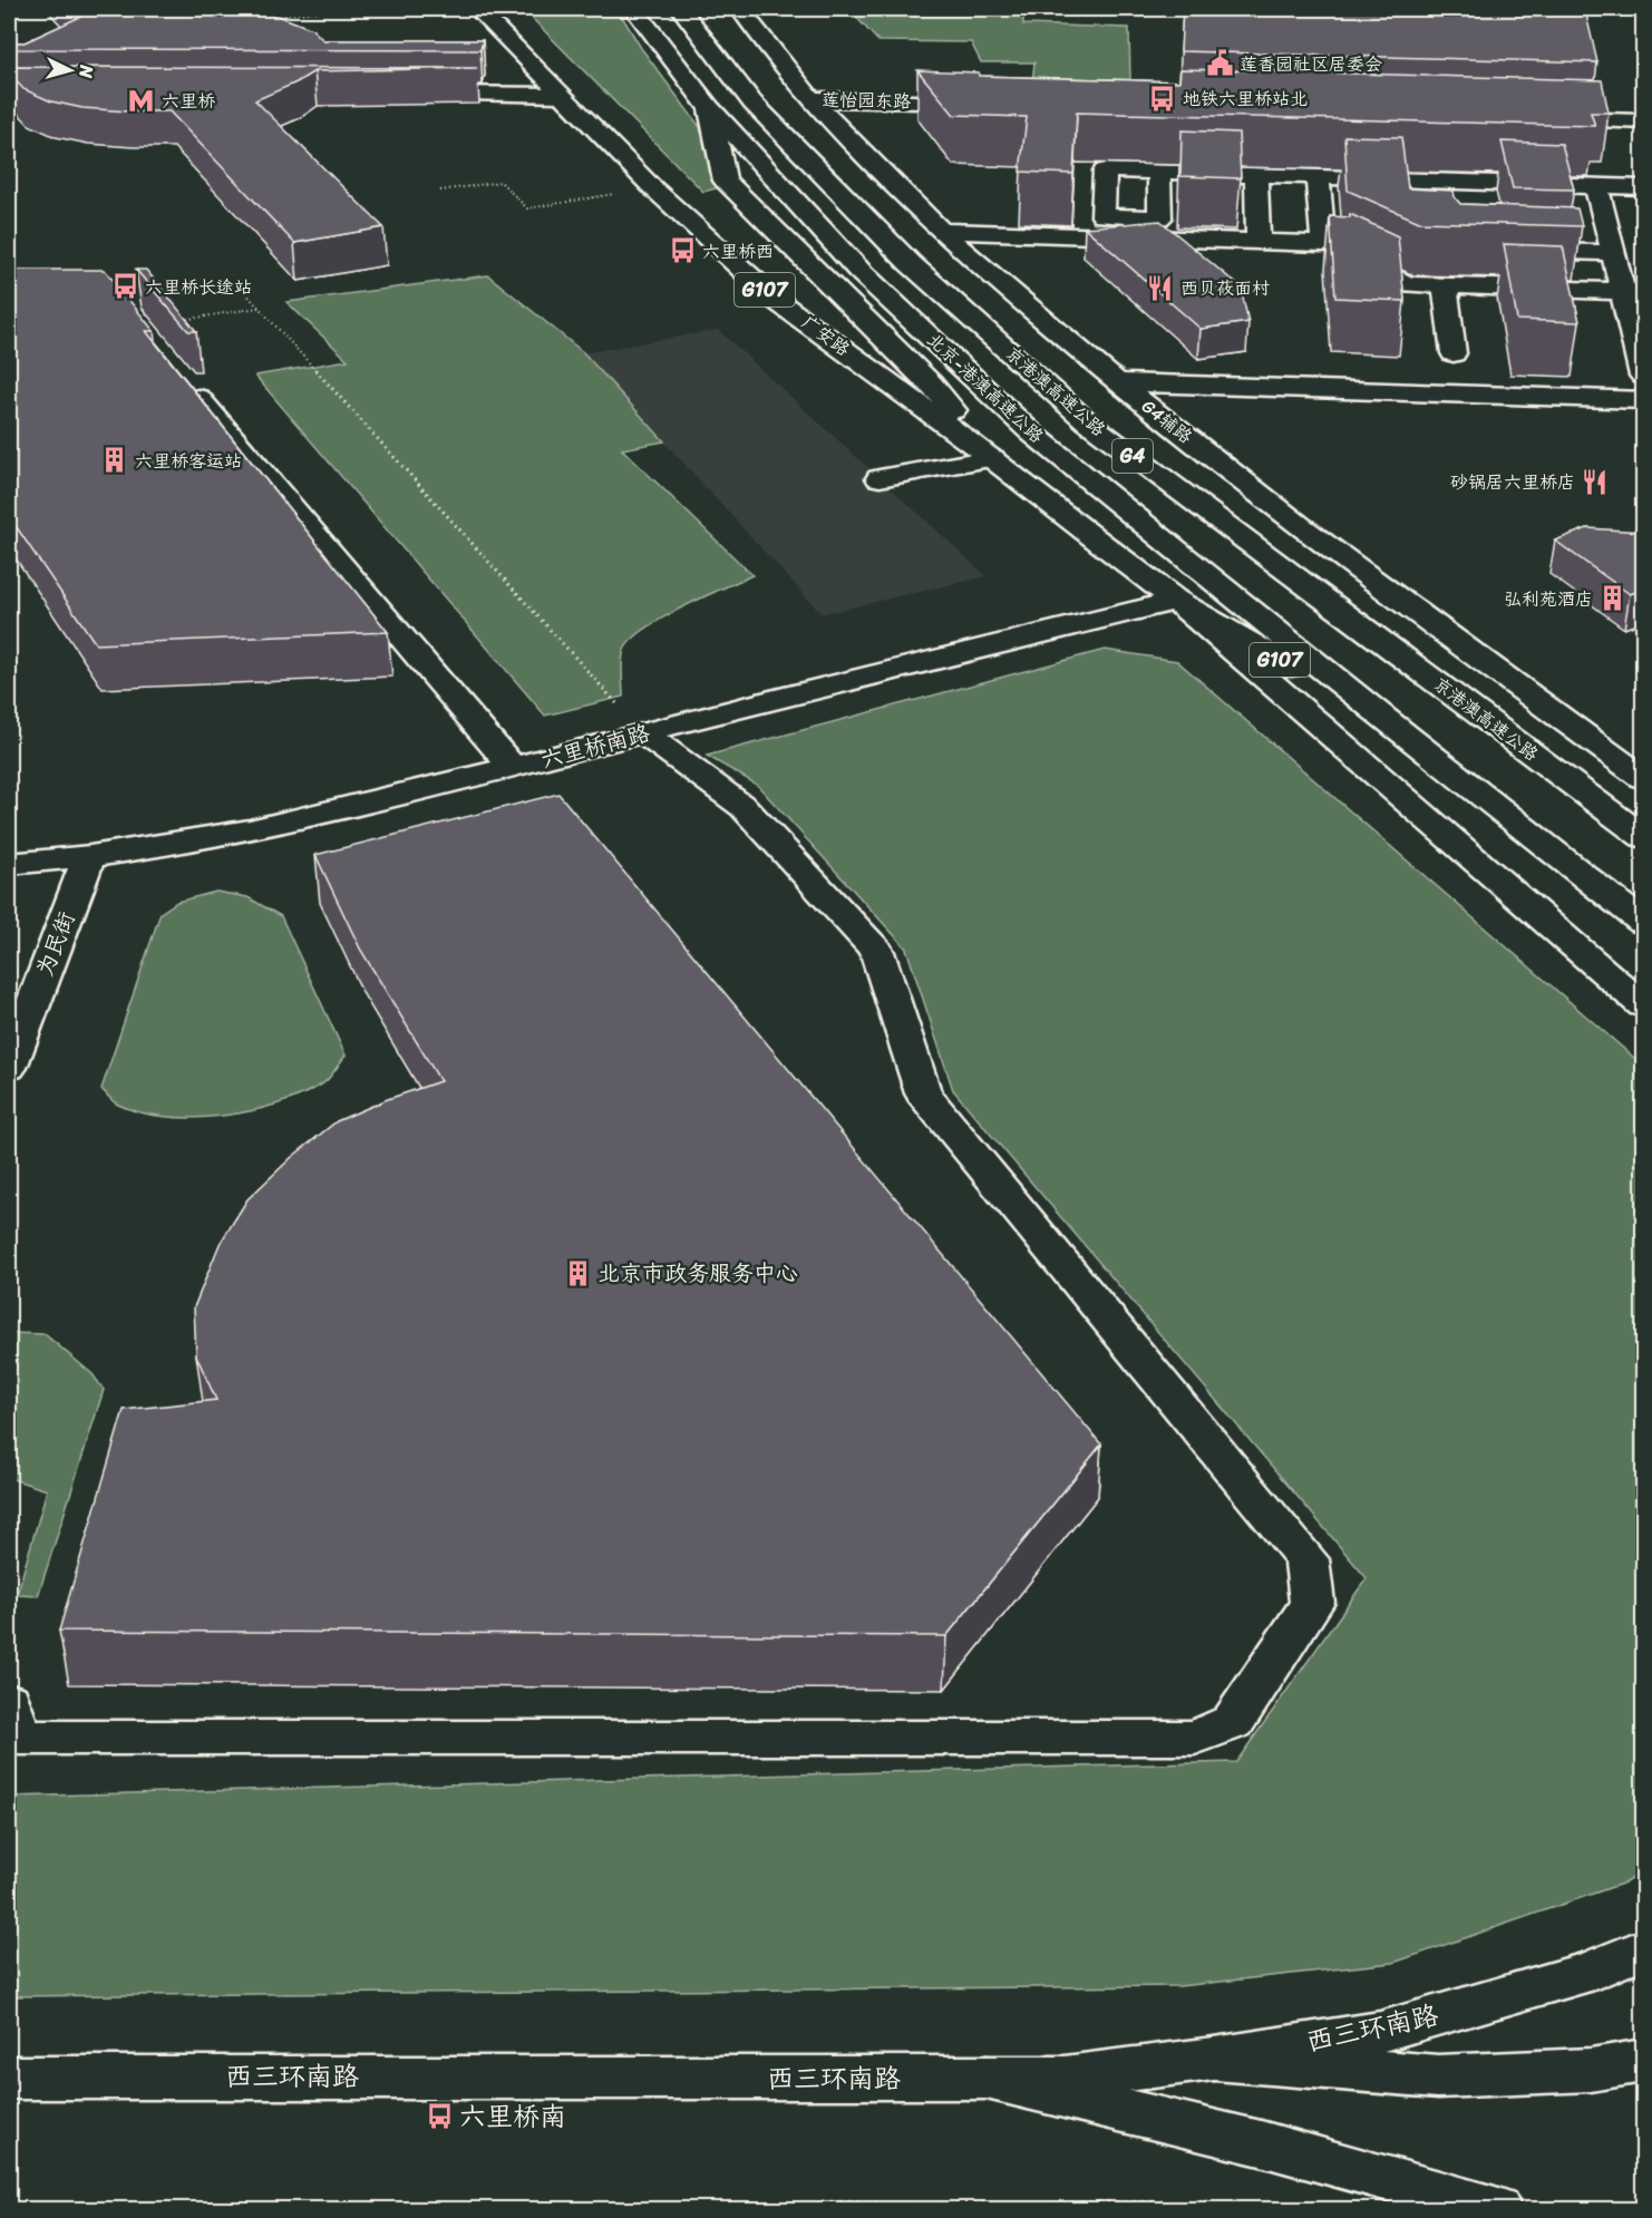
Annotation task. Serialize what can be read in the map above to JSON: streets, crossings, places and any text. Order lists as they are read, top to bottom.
{
  "streets": {
    "main road": [
      "莲怡园东路",
      "G107",
      "广安路",
      "北京-港澳高速公路",
      "京港澳高速公路",
      "G4辅路",
      "G4",
      "六里桥南路",
      "为民街",
      "西三环南路"
    ]
  },
  "crossings": [
    ["莲怡园东路", "G4辅路"],
    ["G107", "广安路"],
    ["G107", "北京-港澳高速公路"],
    ["G107", "G4"],
    ["G107", "六里桥南路"],
    ["广安路", "六里桥南路"],
    ["北京-港澳高速公路", "G4"],
    ["六里桥南路", "为民街"]
  ],
  "places": {
    "public building": ["莲香园社区居委会"],
    "bus stop": [
      "地铁六里桥站北",
      "六里桥西",
      "六里桥长途站",
      "六里桥南"
    ],
    "metro station": ["六里桥"],
    "restaurant": ["西贝莜面村", "砂锅居六里桥店"],
    "building": ["六里桥客运站", "弘利苑酒店", "北京市政务服务中心"]
  },
  "north": "right"
}
